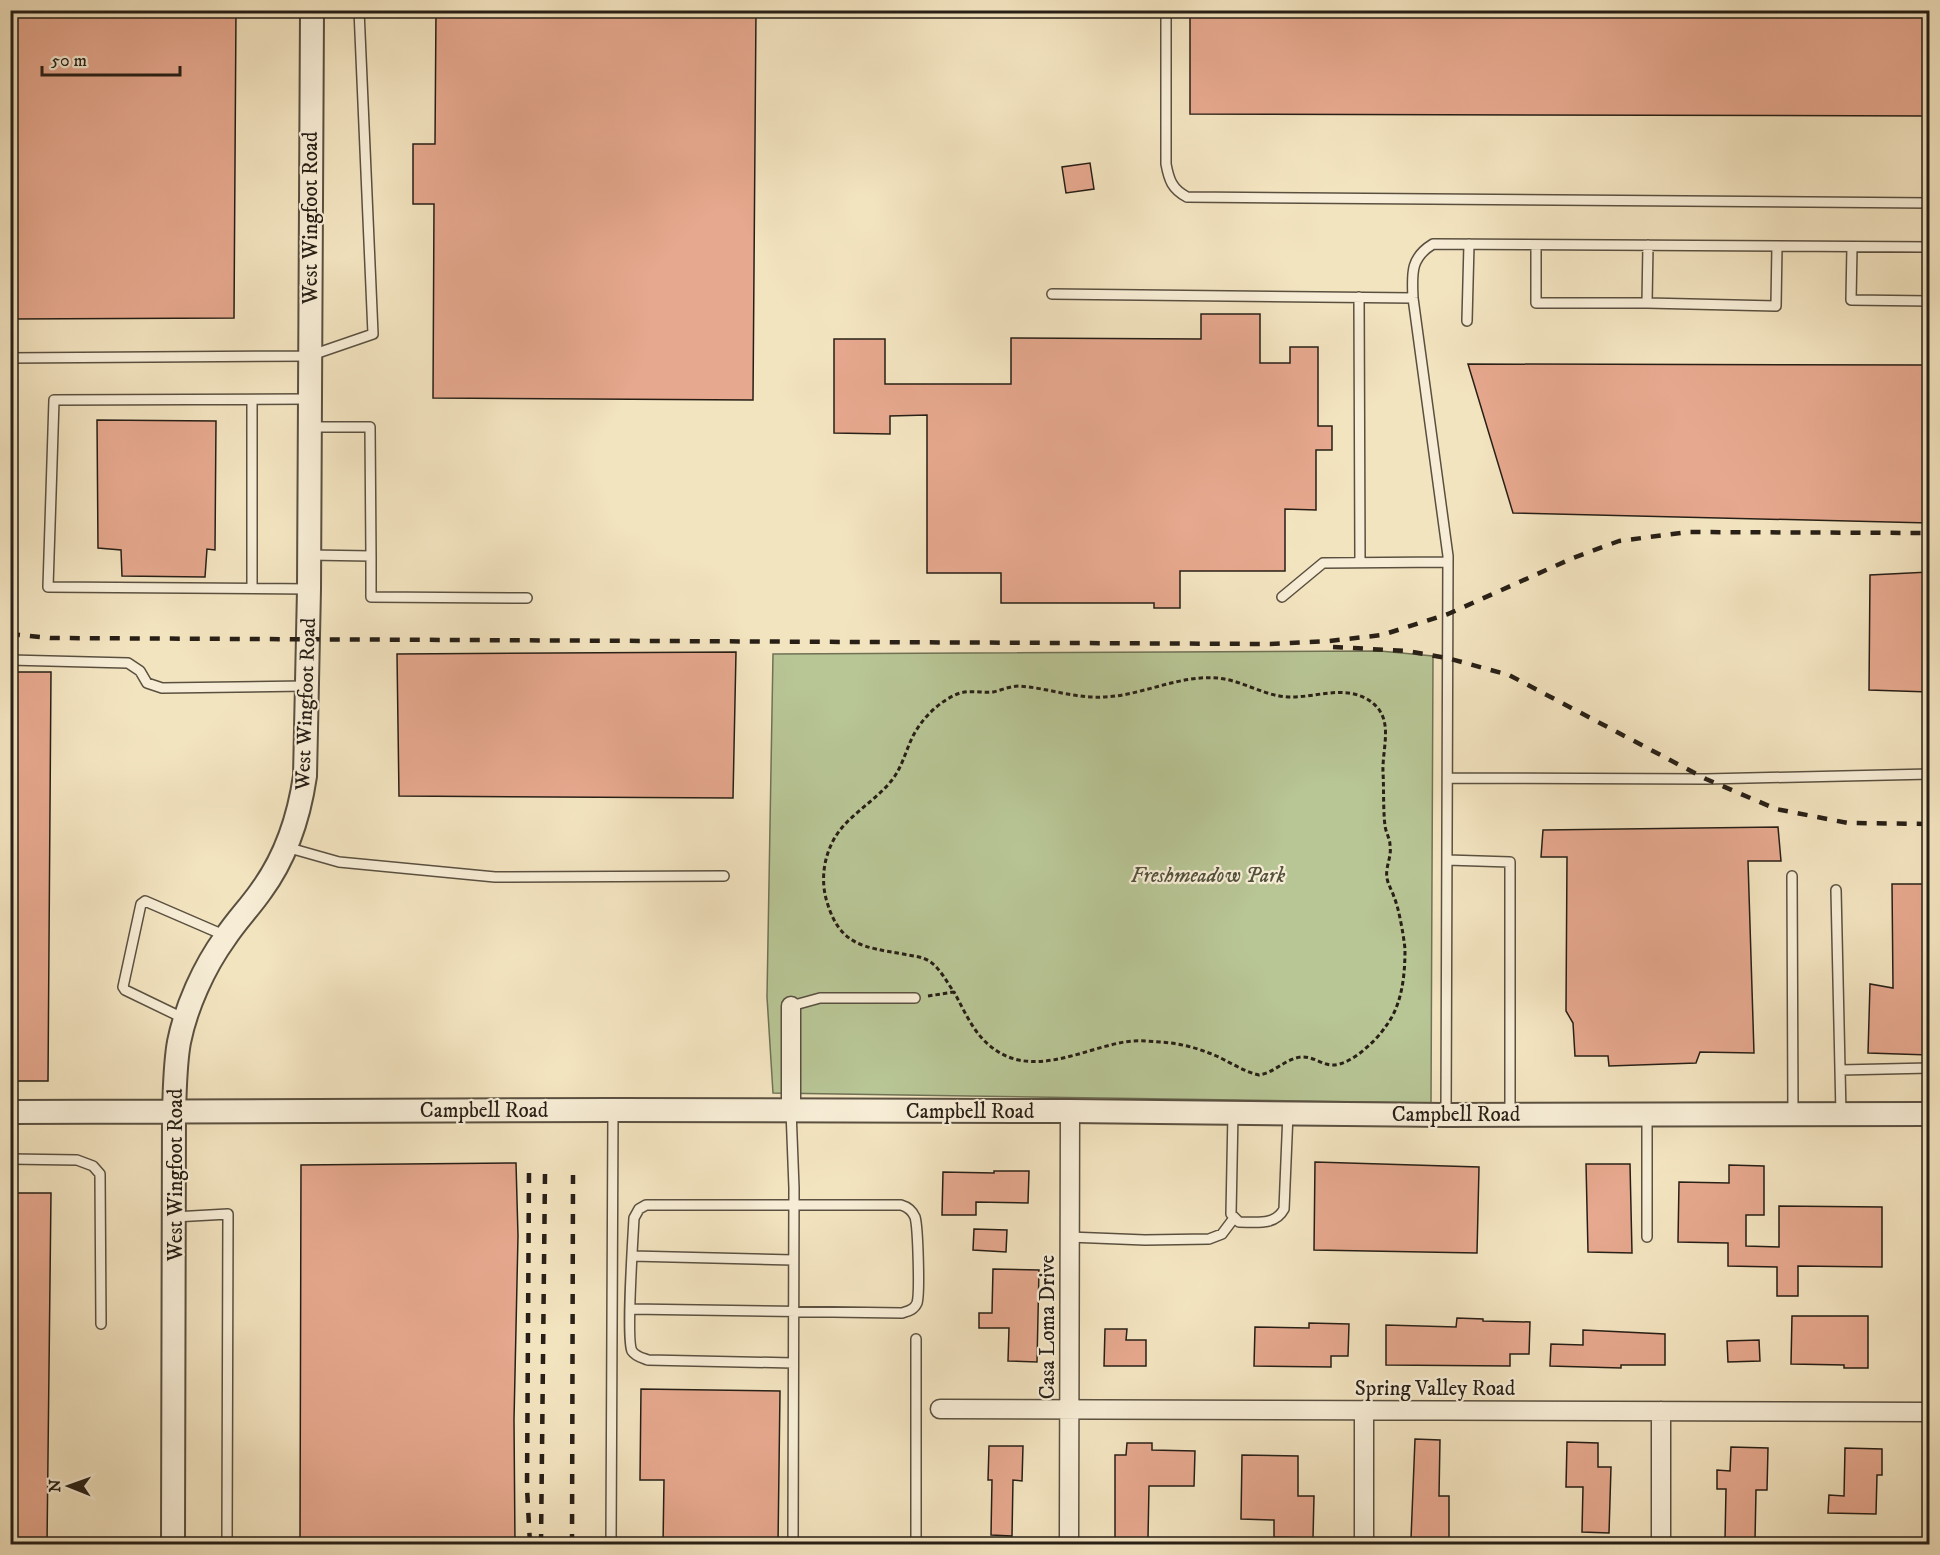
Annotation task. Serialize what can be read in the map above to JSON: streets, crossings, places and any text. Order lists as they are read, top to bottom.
{
  "streets": {
    "street": [
      "West Wingfoot Road",
      "Campbell Road",
      "Casa Loma Drive",
      "Spring Valley Road"
    ]
  },
  "crossings": [
    ["West Wingfoot Road", "Campbell Road"],
    ["Campbell Road", "Casa Loma Drive"],
    ["Casa Loma Drive", "Spring Valley Road"]
  ],
  "parks": ["Freshmeadow Park"],
  "scale_bar": "50 m",
  "north": "left"
}
